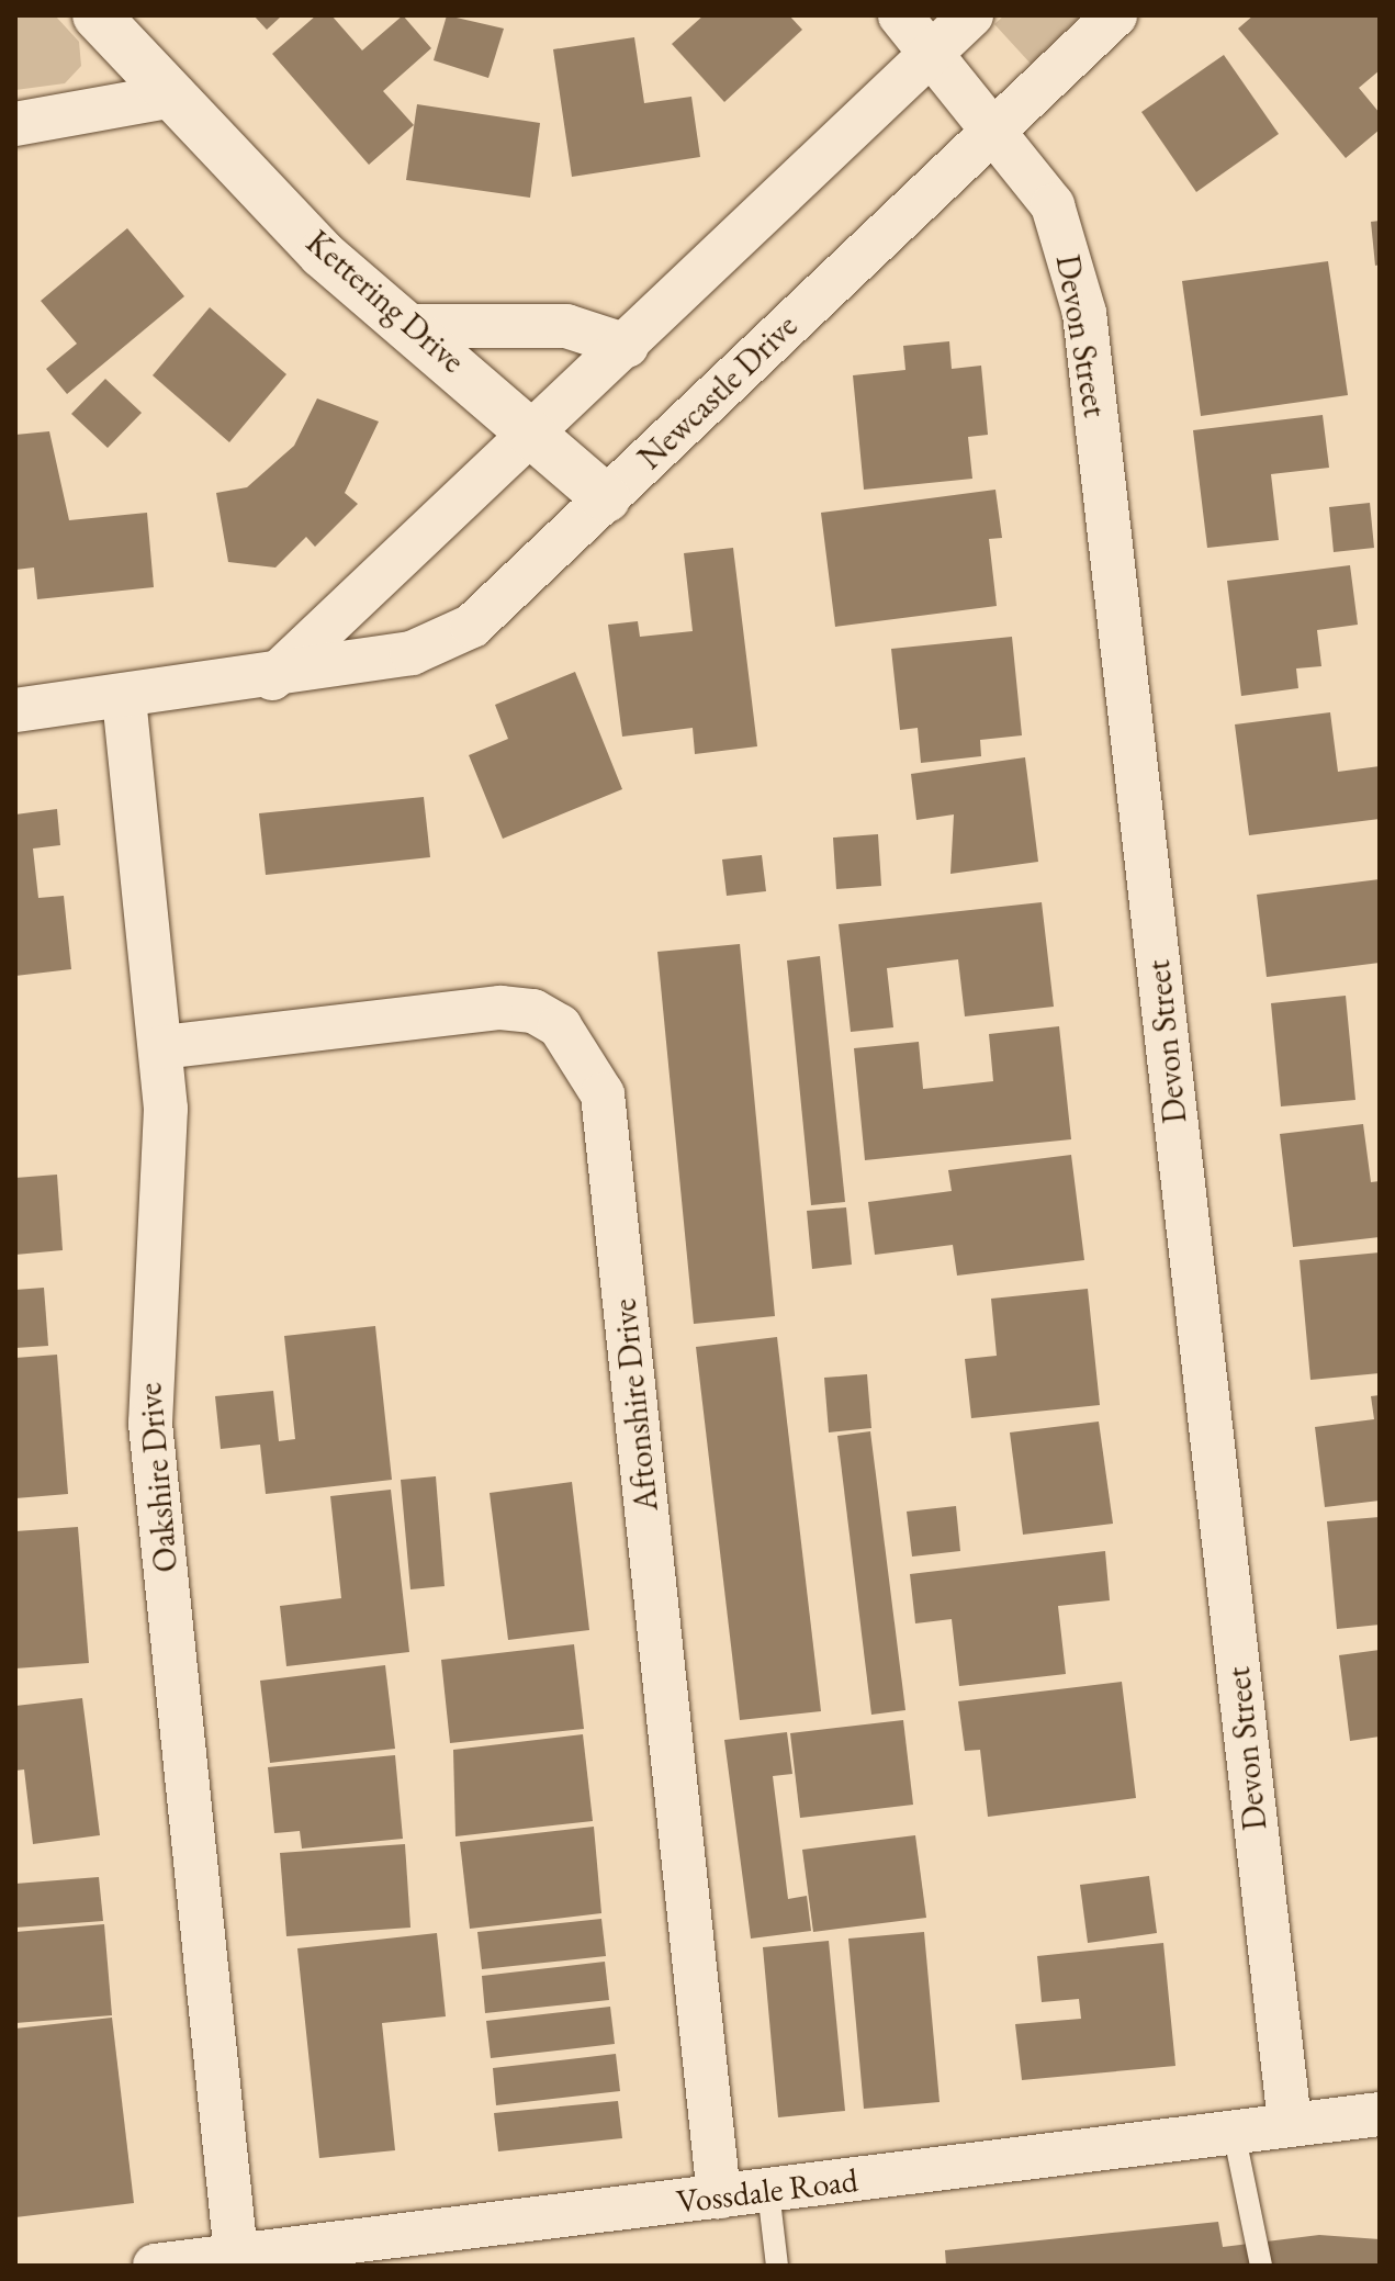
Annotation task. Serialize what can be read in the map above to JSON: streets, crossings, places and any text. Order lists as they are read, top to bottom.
{
  "streets": {
    "street": [
      "Kettering Drive",
      "Devon Street",
      "Newcastle Drive",
      "Aftonshire Drive",
      "Oakshire Drive",
      "Vossdale Road"
    ]
  },
  "crossings": [
    ["Kettering Drive", "Newcastle Drive"],
    ["Devon Street", "Newcastle Drive"],
    ["Devon Street", "Vossdale Road"],
    ["Newcastle Drive", "Oakshire Drive"],
    ["Aftonshire Drive", "Oakshire Drive"],
    ["Aftonshire Drive", "Vossdale Road"],
    ["Oakshire Drive", "Vossdale Road"]
  ]
}
